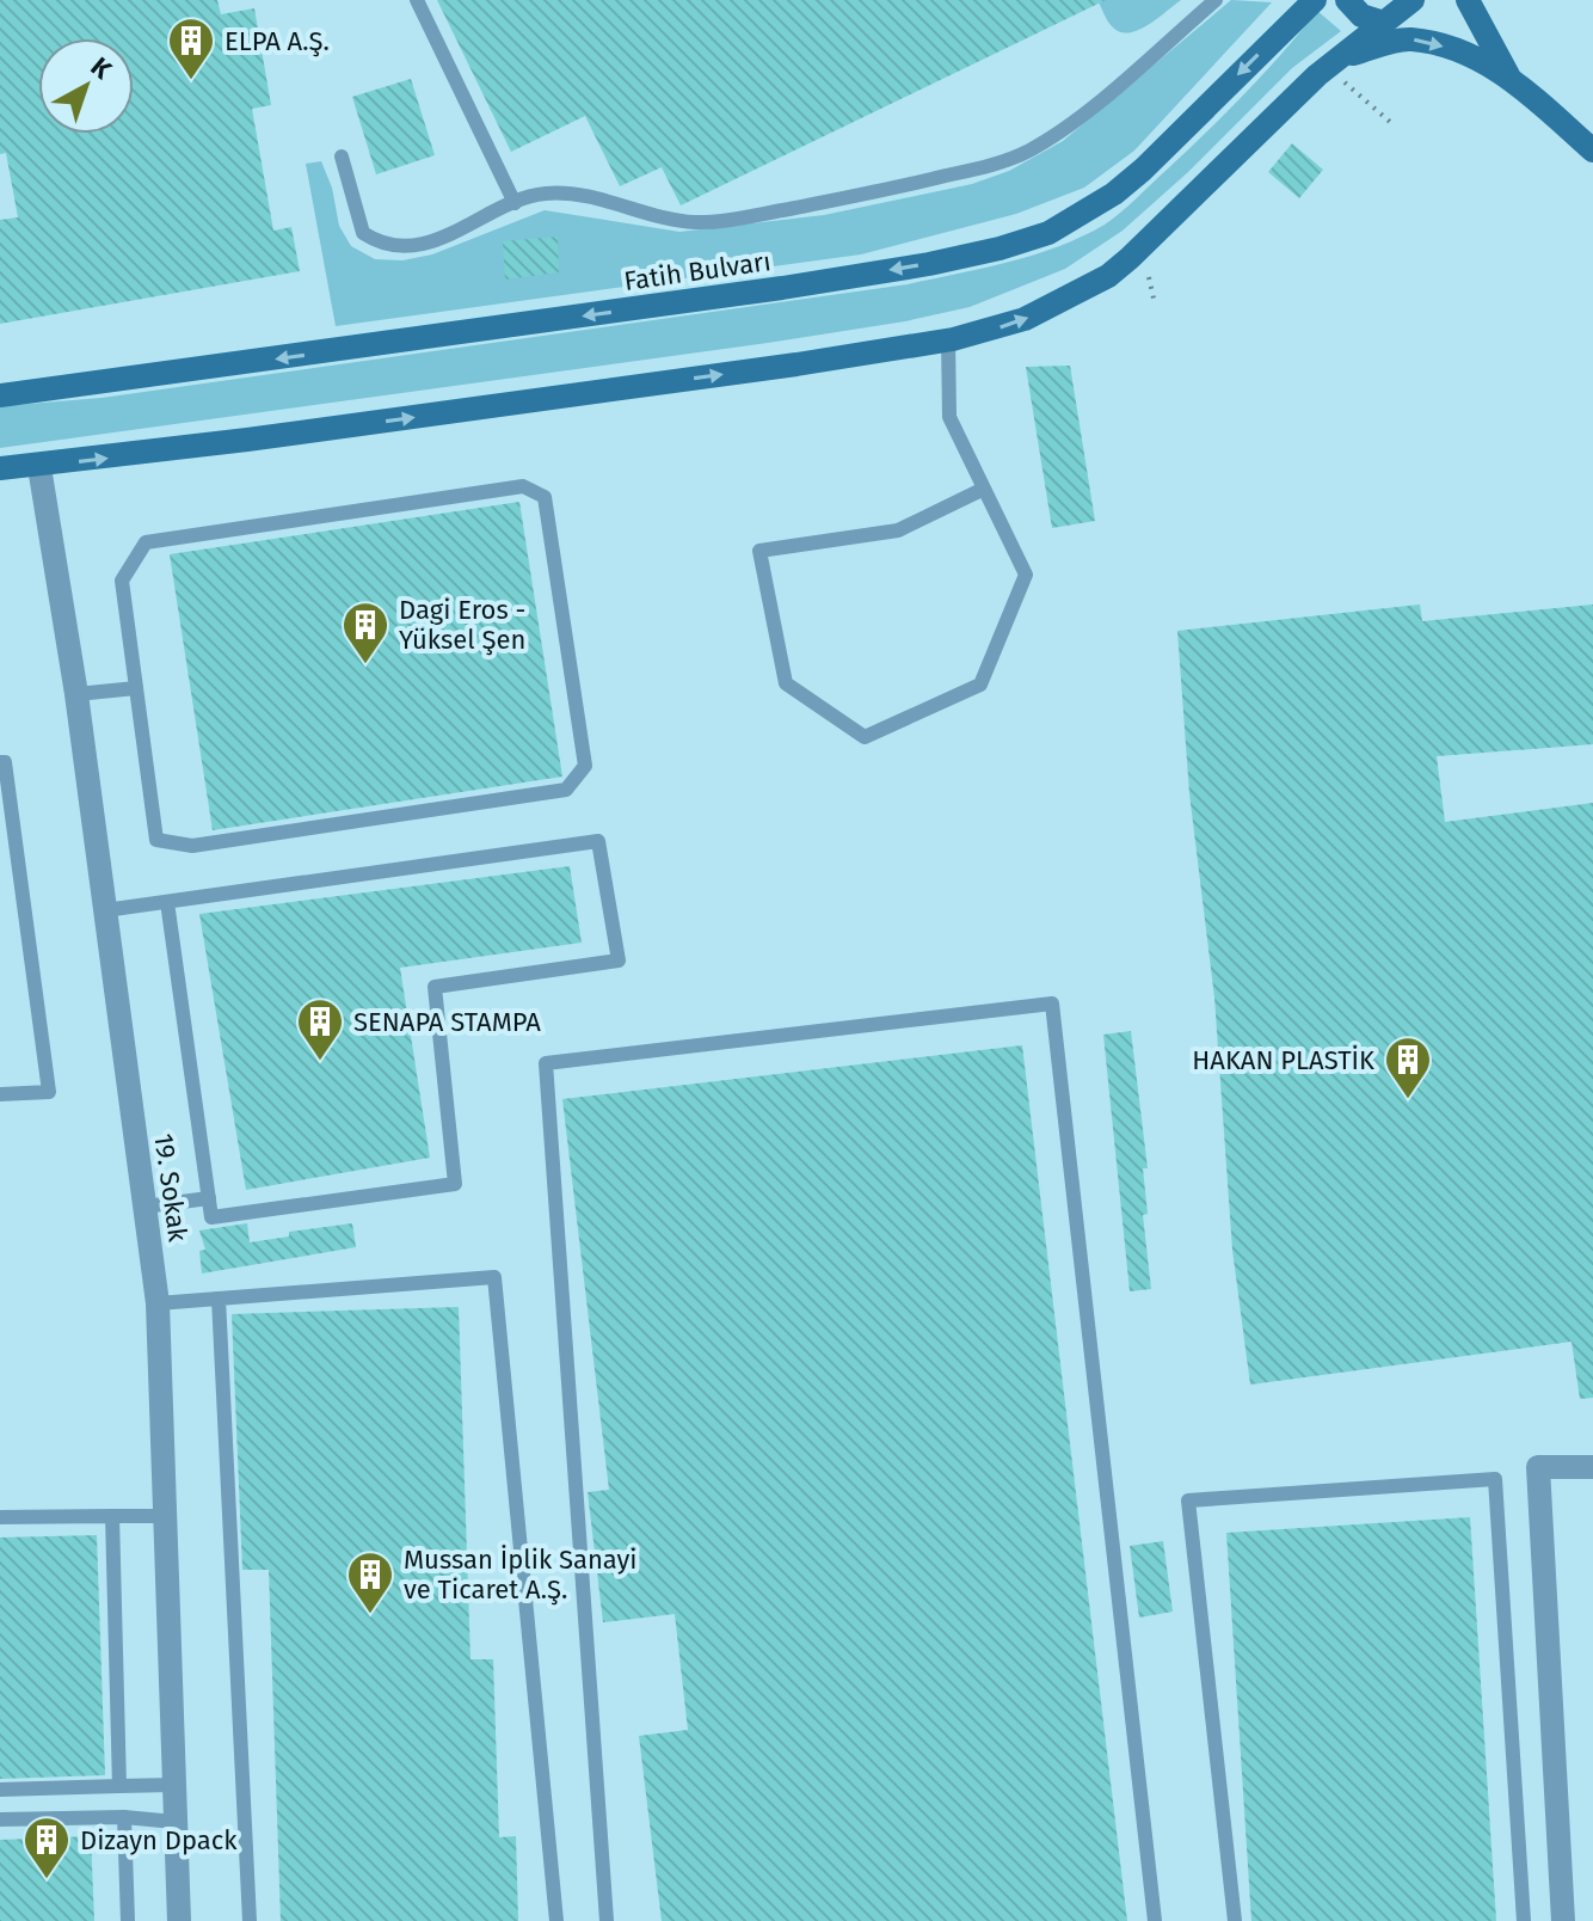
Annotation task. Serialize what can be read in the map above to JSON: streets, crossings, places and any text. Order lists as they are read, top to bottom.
{
  "streets": {
    "main road": ["Fatih Bulvarı"],
    "street": ["19. Sokak"]
  },
  "places": {
    "building": [
      "ELPA A.Ş.",
      "Dagi Eros - Yüksel Şen",
      "SENAPA STAMPA",
      "HAKAN PLASTİK",
      "Mussan İplik Sanayi ve Ticaret A.Ş.",
      "Dizayn Dpack"
    ]
  },
  "north": "top right"
}
